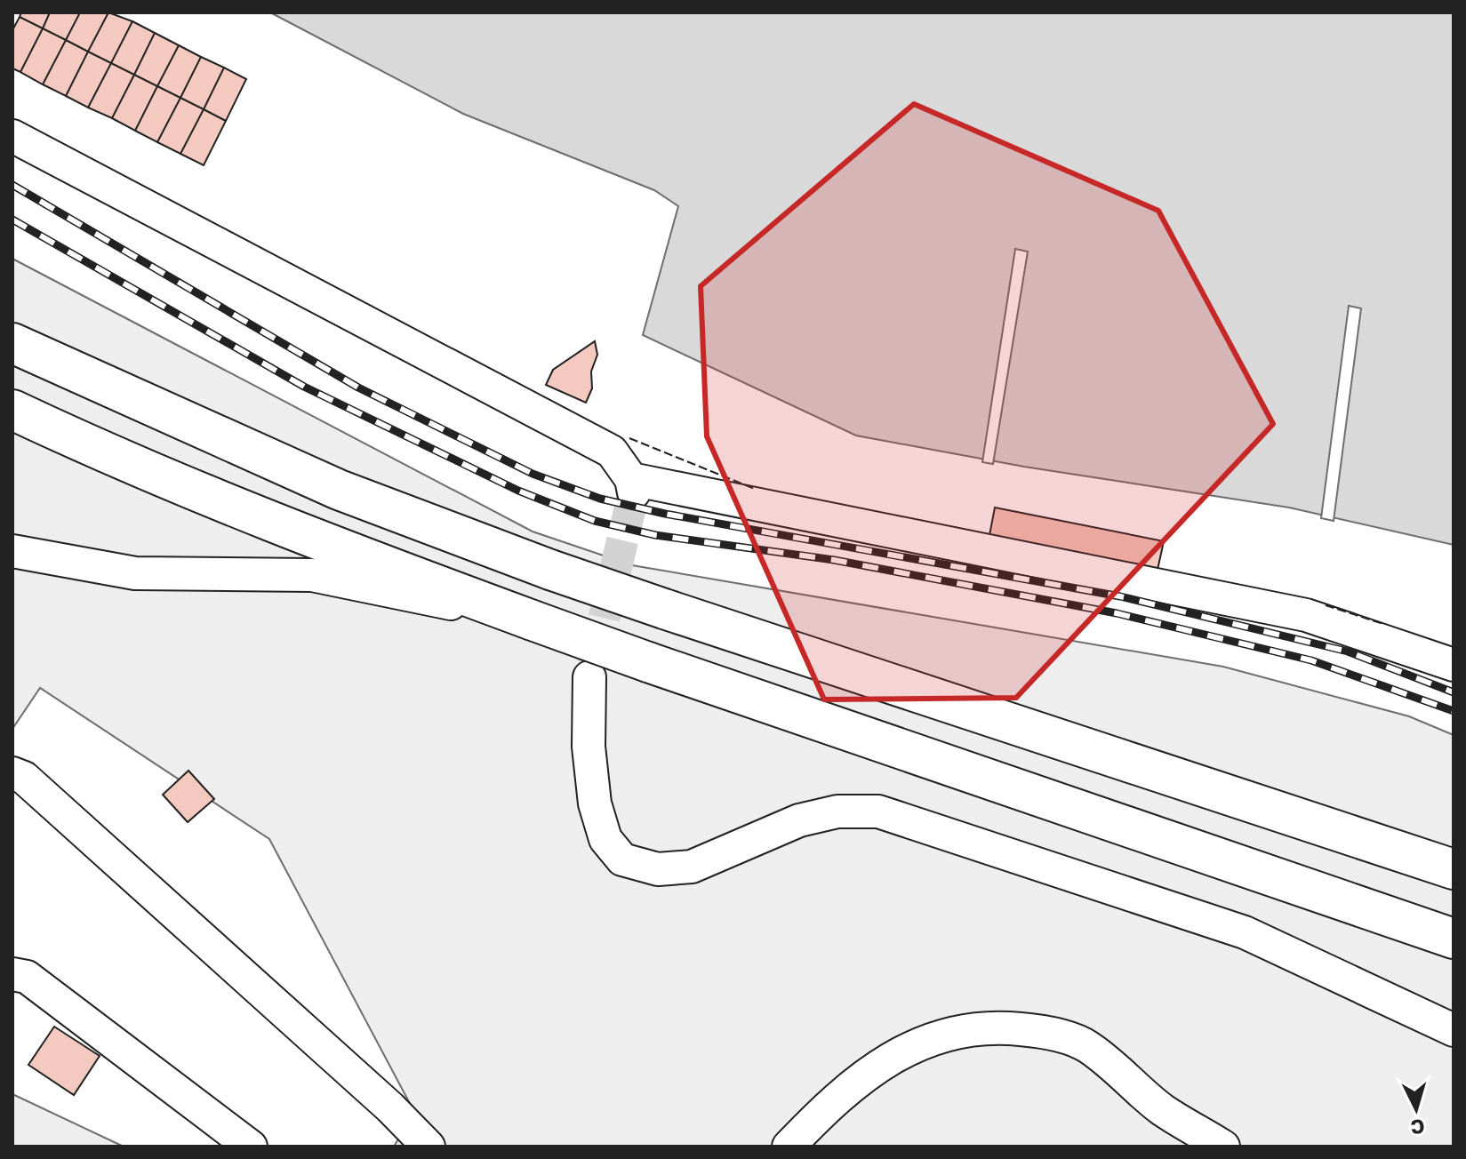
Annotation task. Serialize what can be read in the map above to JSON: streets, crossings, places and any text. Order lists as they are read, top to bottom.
{
  "north": "bottom"
}
